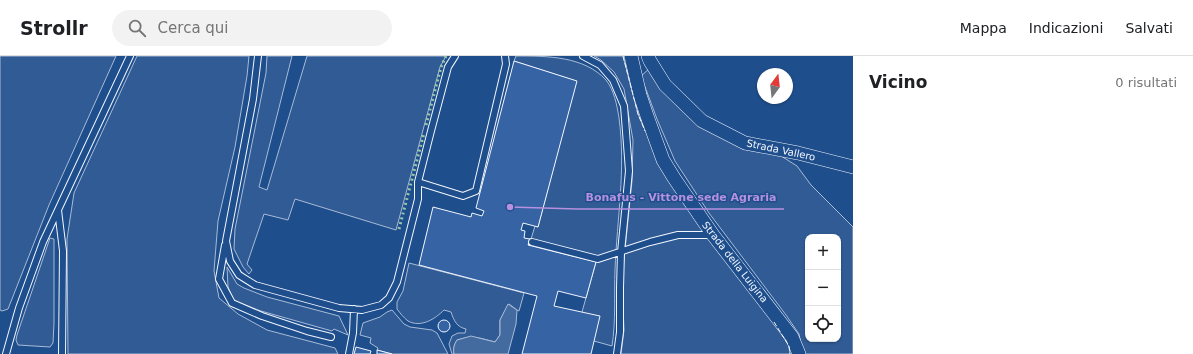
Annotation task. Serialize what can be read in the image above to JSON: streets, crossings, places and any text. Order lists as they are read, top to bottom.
{
  "streets": {
    "street": ["Strada Vallero", "Strada della Luigina"]
  },
  "places": ["Bonafus - Vittone sede Agraria"],
  "north": "top",
  "page": {
    "header": "Strollr",
    "search": "Cerca qui",
    "nav": ["Mappa", "Indicazioni", "Salvati"],
    "heading": ["Vicino", "0 risultati"],
    "map_buttons": ["+", "−"]
  }
}
